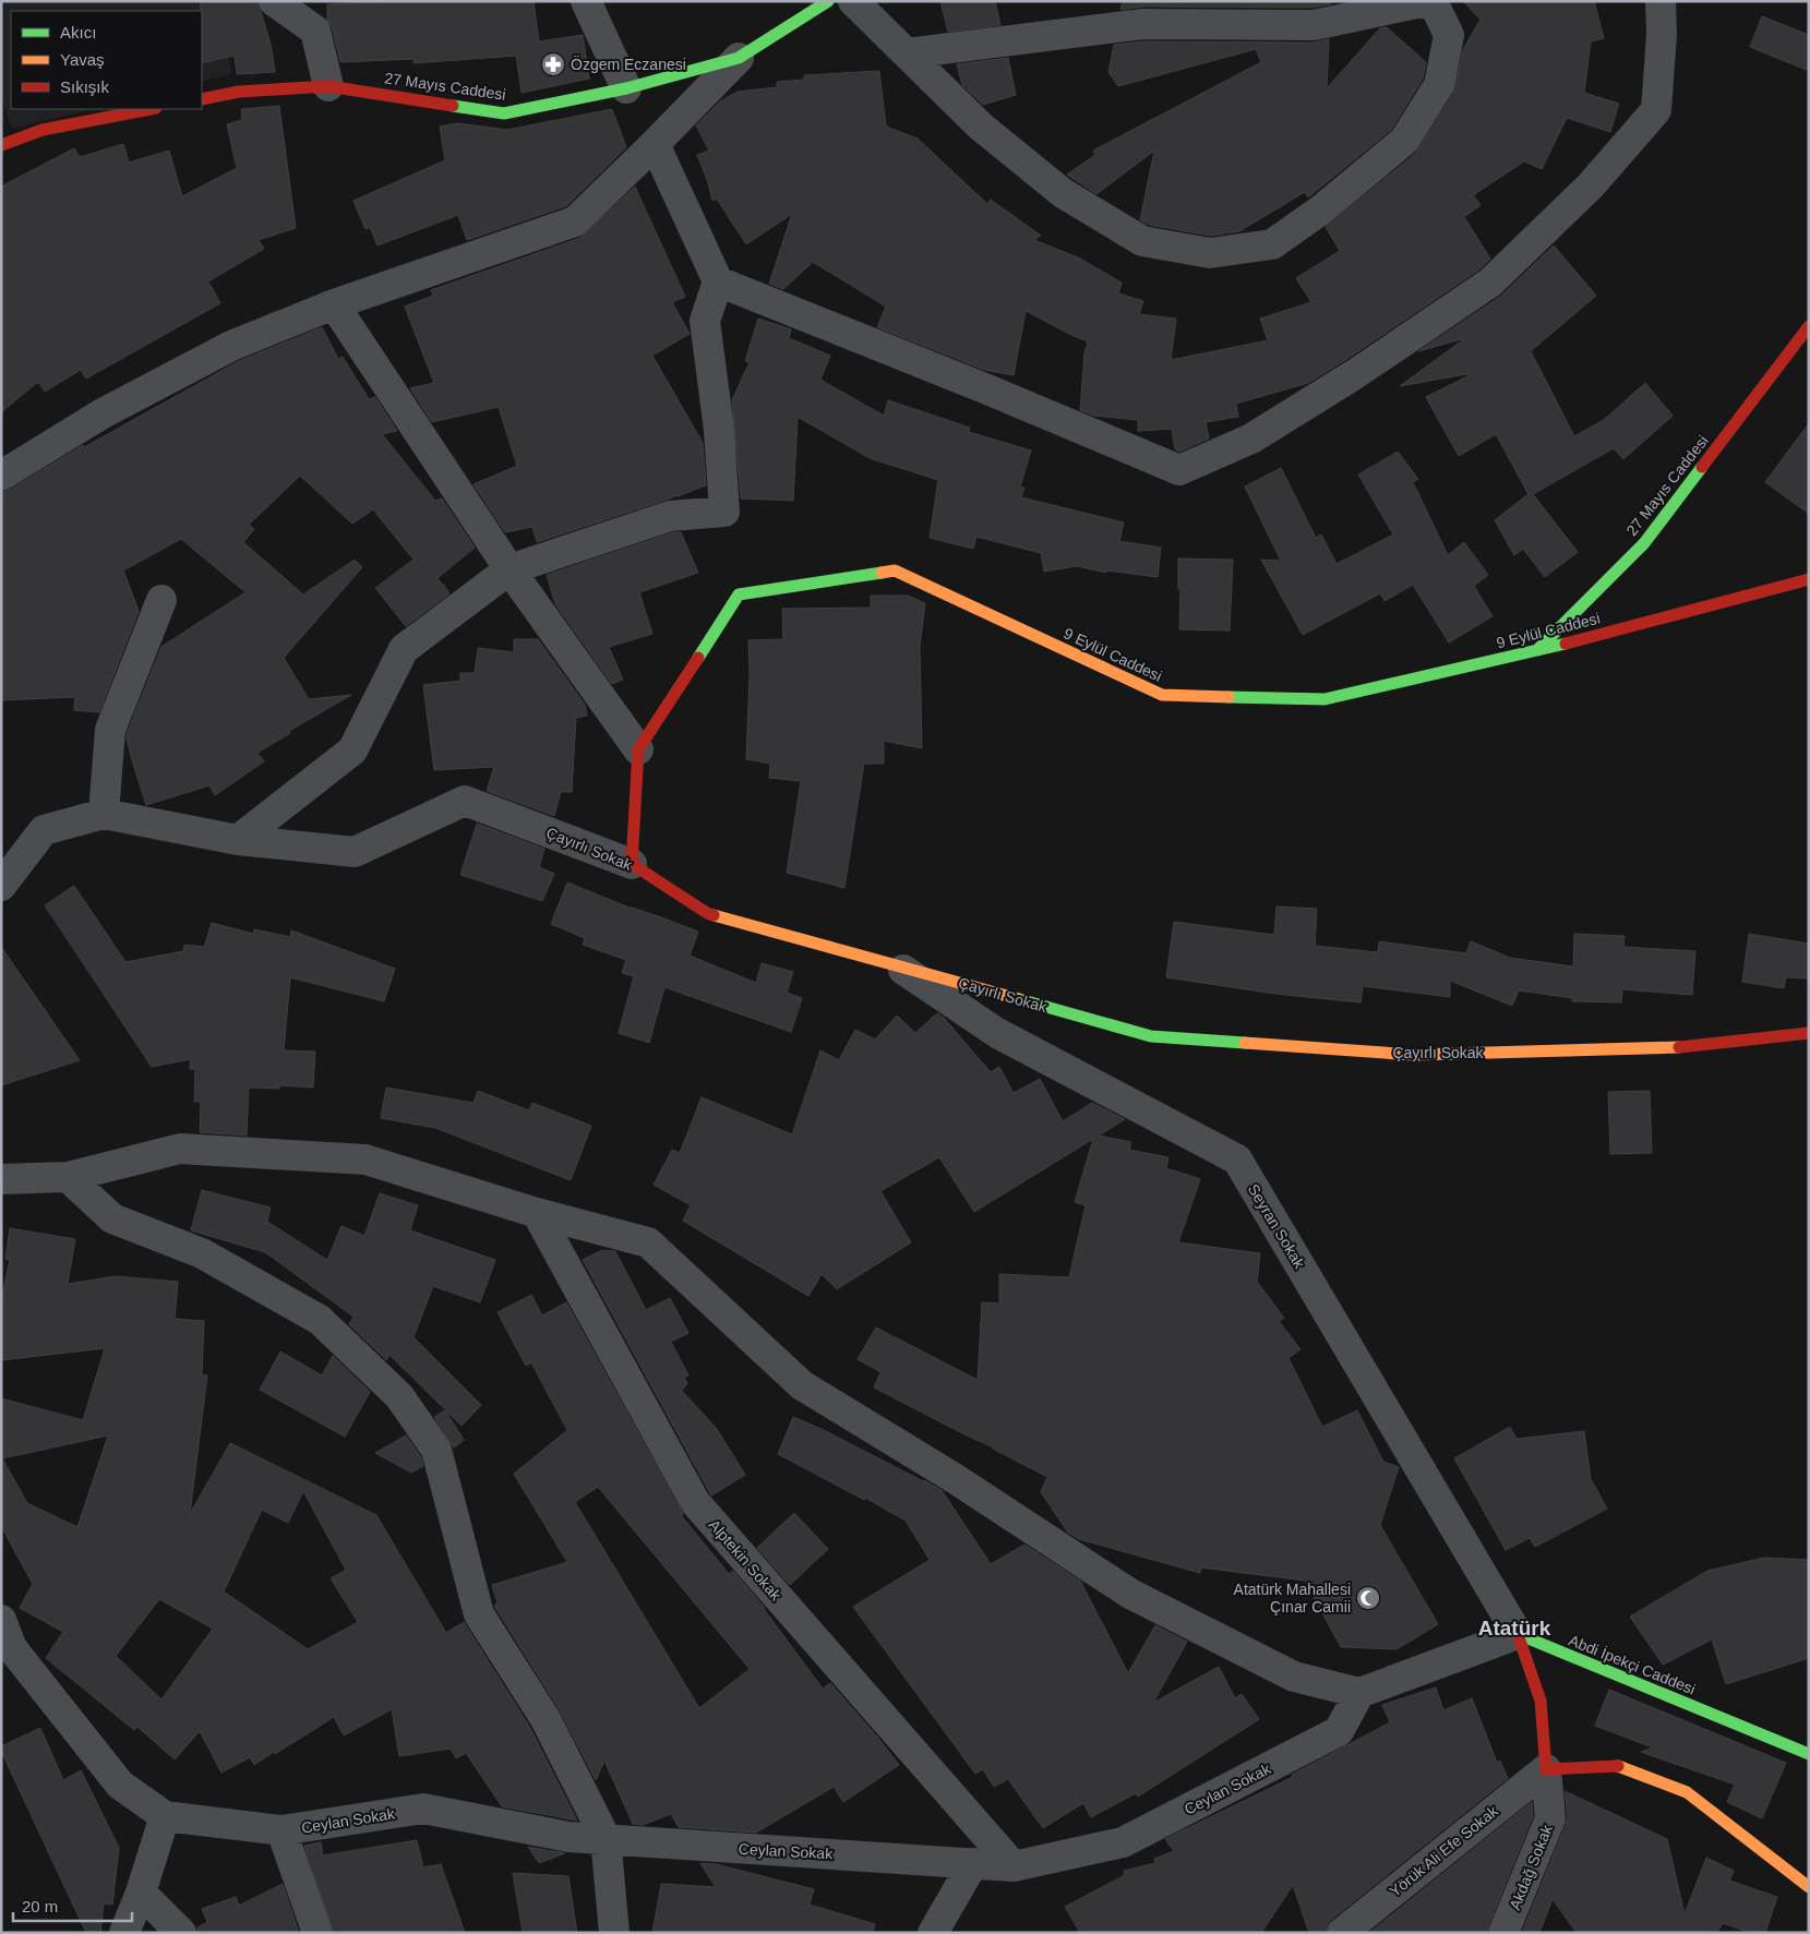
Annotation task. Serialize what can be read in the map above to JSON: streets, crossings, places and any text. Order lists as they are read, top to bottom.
{
  "streets": {
    "street": [
      "27 Mayıs Caddesi",
      "9 Eylül Caddesi",
      "Çayırlı Sokak",
      "Seyran Sokak",
      "Alptekin Sokak",
      "Abdi İpekçi Caddesi",
      "Ceylan Sokak",
      "Yörük Ali Efe Sokak",
      "Akdağ Sokak"
    ]
  },
  "crossings": [
    ["27 Mayıs Caddesi", "9 Eylül Caddesi"],
    ["Çayırlı Sokak", "Seyran Sokak"],
    ["Seyran Sokak", "Abdi İpekçi Caddesi"],
    ["Alptekin Sokak", "Ceylan Sokak"],
    ["Yörük Ali Efe Sokak", "Akdağ Sokak"]
  ],
  "districts": ["Atatürk"],
  "places": {
    "pharmacy": ["Özgem Eczanesi"],
    "mosque": ["Atatürk Mahallesi Çınar Camii"]
  },
  "legend": ["Akıcı", "Yavaş", "Sıkışık"],
  "scale_bar": "20 m"
}
